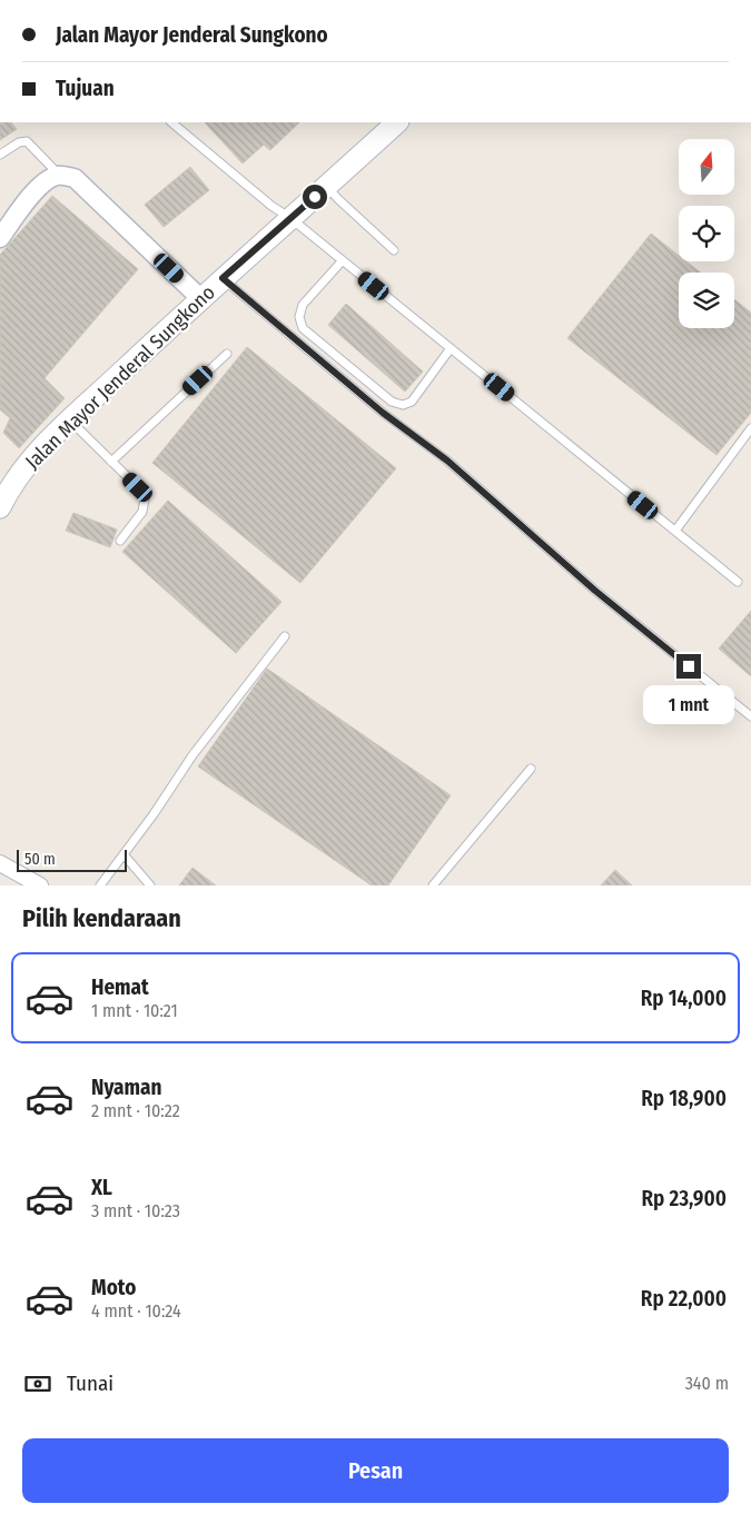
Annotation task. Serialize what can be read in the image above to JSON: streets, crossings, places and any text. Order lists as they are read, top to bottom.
{
  "streets": {
    "main road": ["Jalan Mayor Jenderal Sungkono"]
  },
  "scale_bar": "50 m",
  "north": "top",
  "page": {
    "banner": ["Jalan Mayor Jenderal Sungkono", "Tujuan"],
    "bubble": "1 mnt",
    "scale": "50 m",
    "heading": "Pilih kendaraan",
    "list": [
      {
        "name": "Hemat",
        "note": "1 mnt · 10:21",
        "value": "Rp 14,000"
      },
      {
        "name": "Nyaman",
        "note": "2 mnt · 10:22",
        "value": "Rp 18,900"
      },
      {
        "name": "XL",
        "note": "3 mnt · 10:23",
        "value": "Rp 23,900"
      },
      {
        "name": "Moto",
        "note": "4 mnt · 10:24",
        "value": "Rp 22,000"
      }
    ],
    "pay": ["Tunai", "340 m"],
    "buttons": "Pesan"
  }
}
